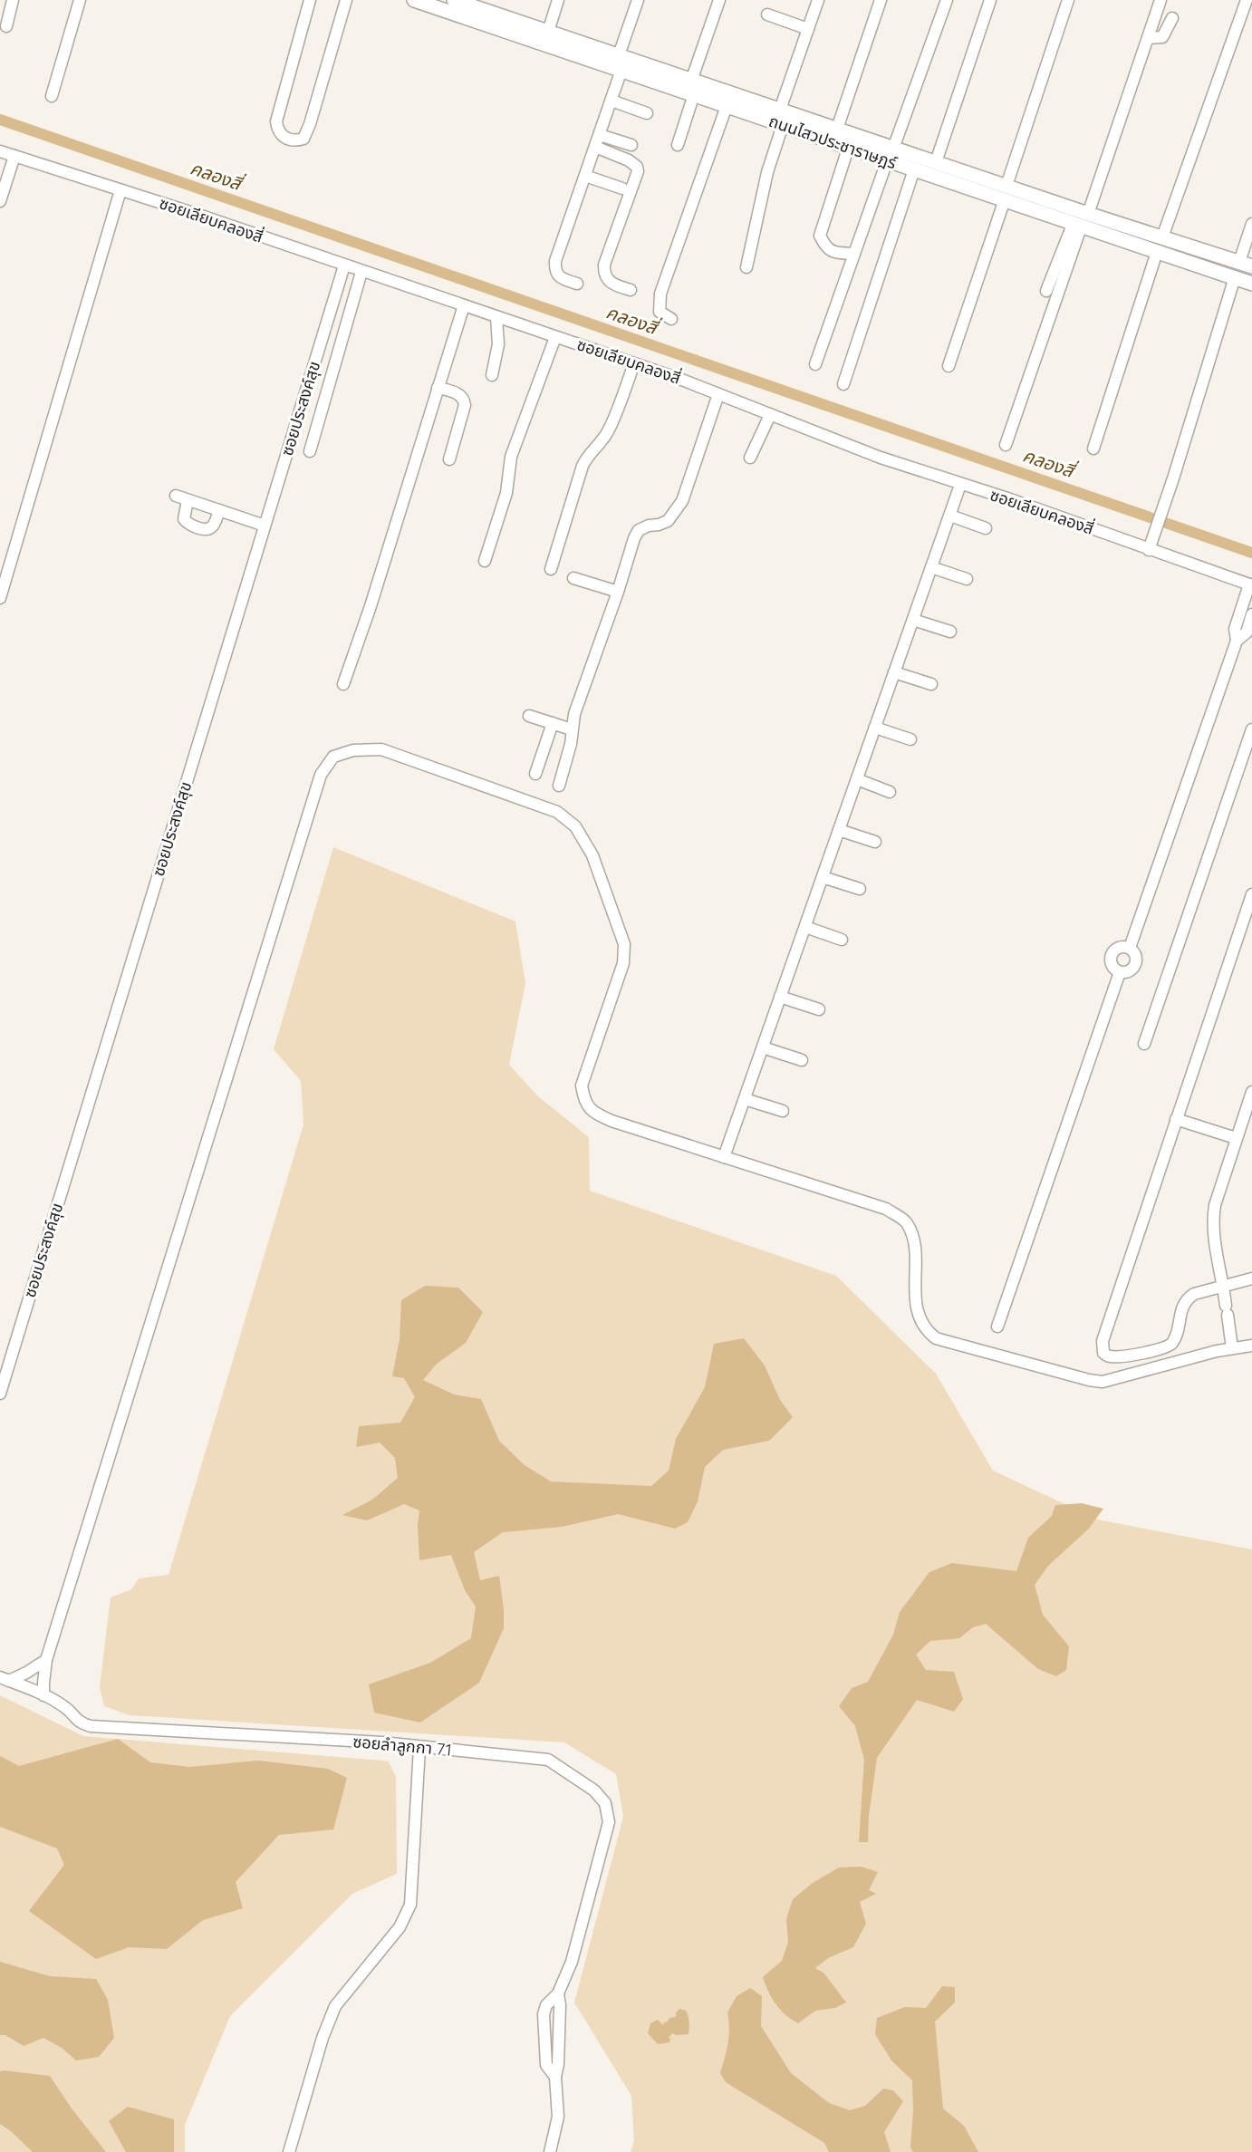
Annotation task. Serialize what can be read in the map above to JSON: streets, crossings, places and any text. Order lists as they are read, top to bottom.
{
  "streets": {
    "main road": ["ถนนไสวประชาราษฎร์"],
    "street": ["ซอยเลียบคลองสี่", "ซอยประสงค์สุข", "ซอยลำลูกกา 71"]
  },
  "crossings": [
    ["ซอยเลียบคลองสี่", "ซอยประสงค์สุข"]
  ],
  "water": ["คลองสี่"]
}
